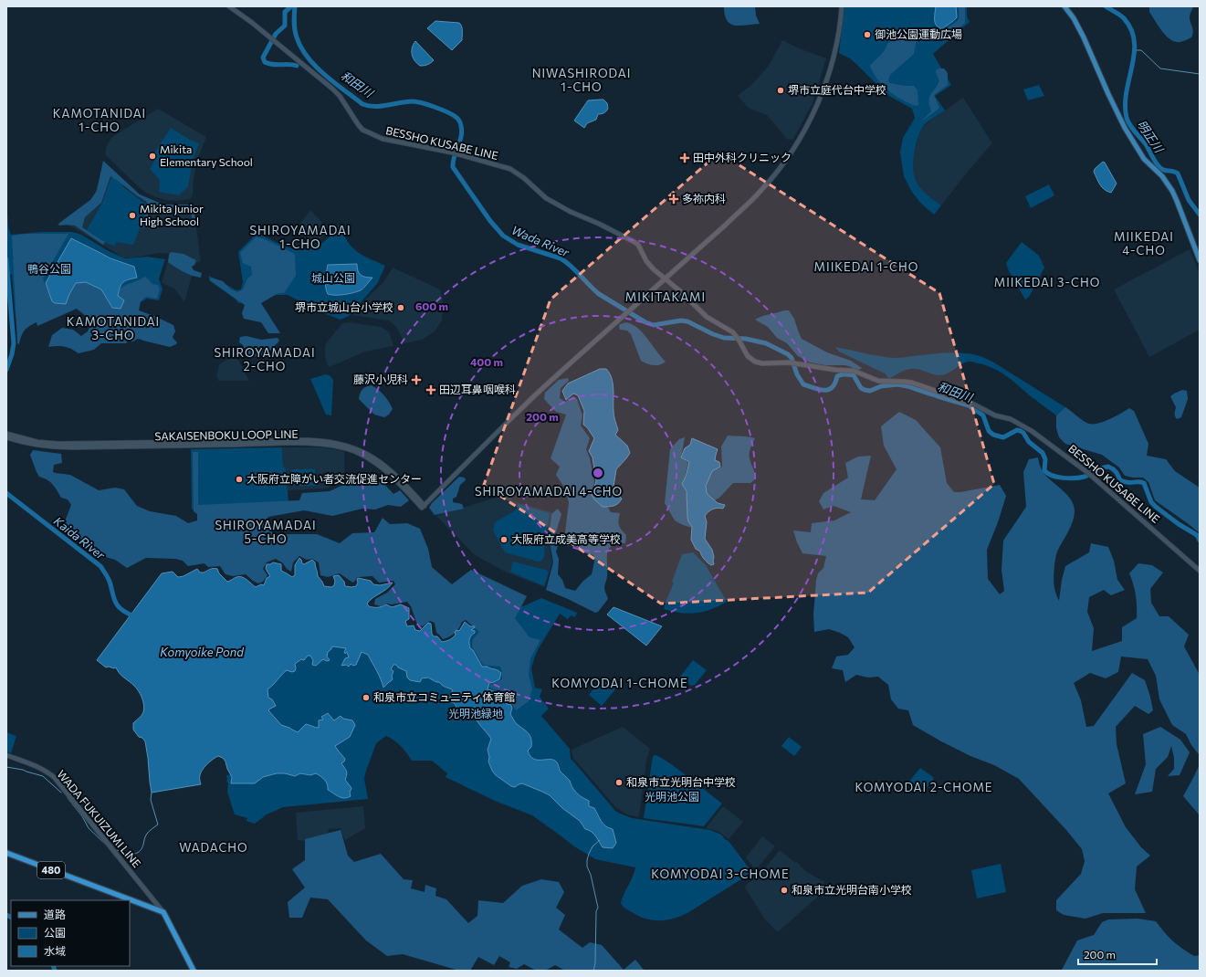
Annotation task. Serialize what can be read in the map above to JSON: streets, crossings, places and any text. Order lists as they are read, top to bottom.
{
  "streets": {
    "highway": ["480"],
    "main road": ["BESSHO KUSABE LINE", "SAKAISENBOKU LOOP LINE", "WADA FUKUIZUMI LINE"]
  },
  "crossings": [
    ["WADA FUKUIZUMI LINE", "480"]
  ],
  "districts": [
    "NIWASHIRODAI 1-CHO",
    "KAMOTANIDAI 1-CHO",
    "SHIROYAMADAI 1-CHO",
    "MIIKEDAI 4-CHO",
    "MIIKEDAI 1-CHO",
    "MIIKEDAI 3-CHO",
    "MIKITAKAMI",
    "KAMOTANIDAI 3-CHO",
    "SHIROYAMADAI 2-CHO",
    "SHIROYAMADAI 4-CHO",
    "SHIROYAMADAI 5-CHO",
    "KOMYODAI 1-CHOME",
    "KOMYODAI 2-CHOME",
    "WADACHO",
    "KOMYODAI 3-CHOME"
  ],
  "water": [
    "和田川",
    "明正川",
    "Wada River",
    "Kaida River",
    "Komyoike Pond"
  ],
  "parks": [
    "鴨谷公園",
    "城山公園",
    "光明池緑地",
    "光明池公園"
  ],
  "places": {
    "other": [
      "御池公園運動広場",
      "堺市立庭代台中学校",
      "Mikita Elementary School",
      "Mikita Junior High School",
      "堺市立城山台小学校",
      "大阪府立障がい者交流促進センター",
      "大阪府立成美高等学校",
      "和泉市立コミュニティ体育館",
      "和泉市立光明台中学校",
      "和泉市立光明台南小学校"
    ],
    "health": [
      "田中外科クリニック",
      "多祢内科",
      "藤沢小児科",
      "田辺耳鼻咽喉科"
    ]
  },
  "legend": ["道路", "公園", "水域"],
  "scale_bar": "200 m",
  "rings": ["600 m", "400 m", "200 m"]
}
